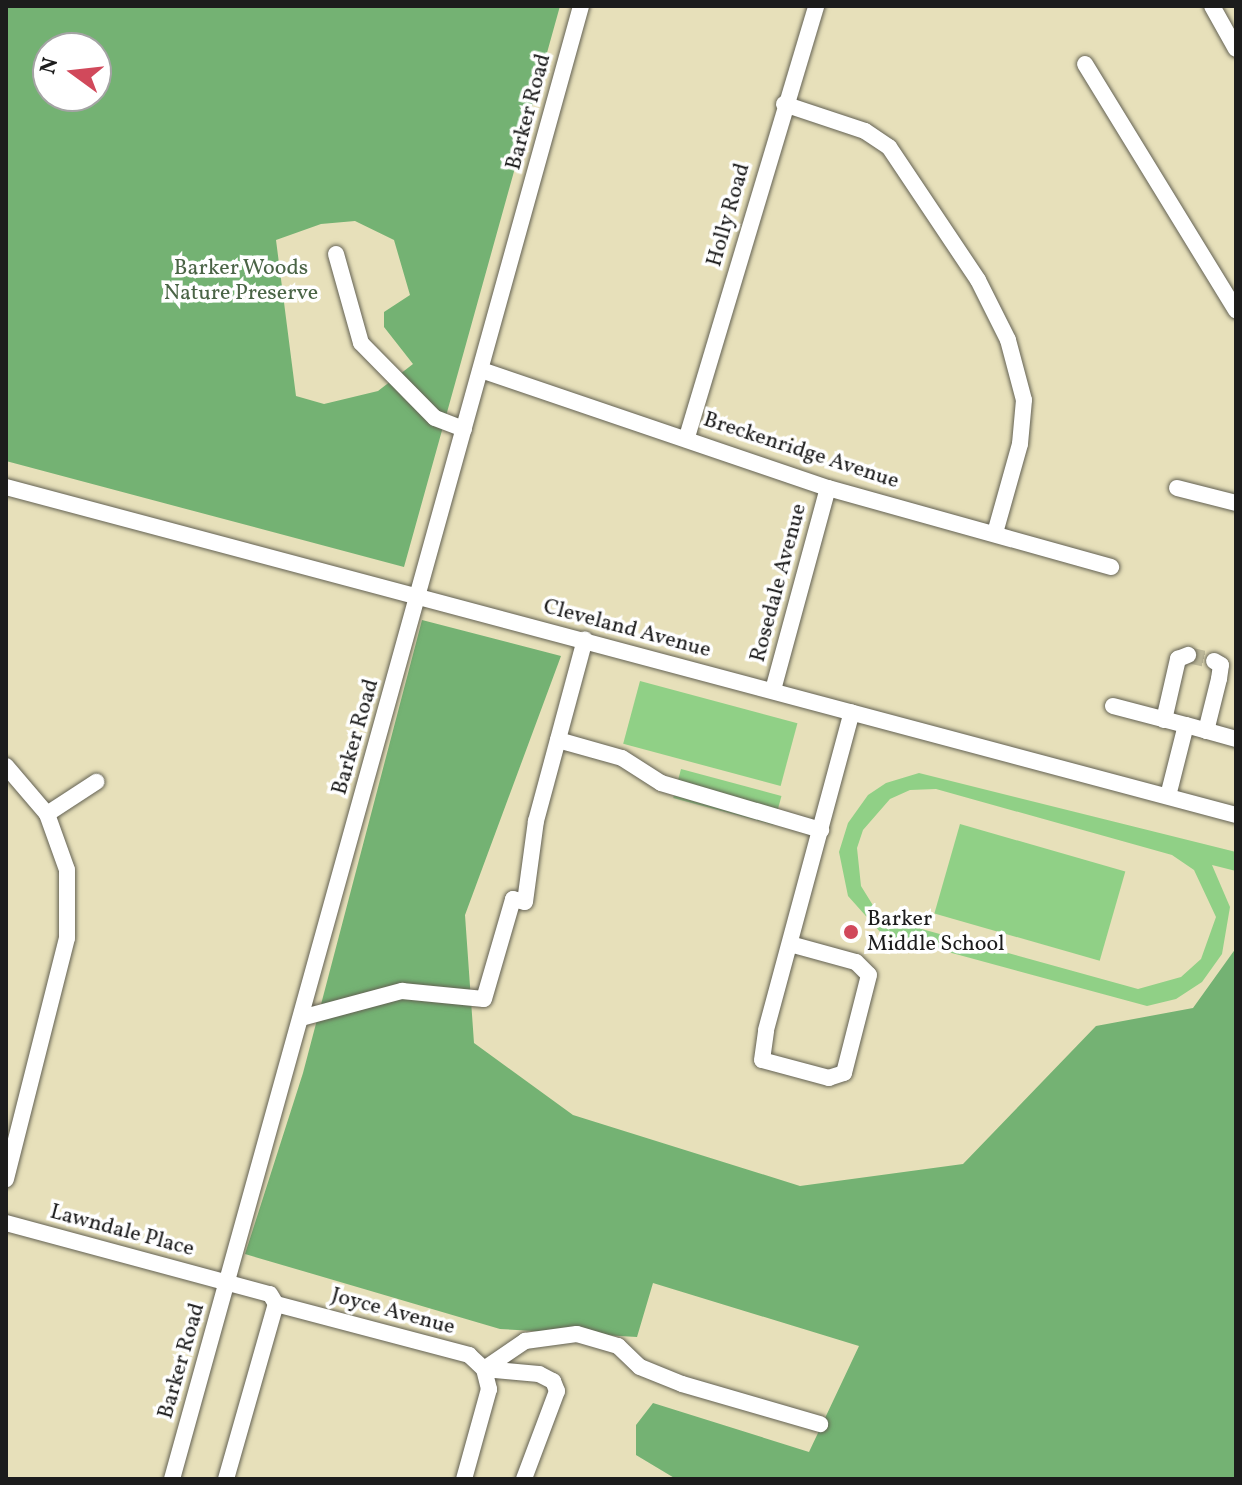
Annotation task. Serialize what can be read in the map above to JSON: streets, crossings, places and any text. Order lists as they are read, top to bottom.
{
  "streets": {
    "street": [
      "Barker Road",
      "Holly Road",
      "Breckenridge Avenue",
      "Rosedale Avenue",
      "Cleveland Avenue",
      "Lawndale Place",
      "Joyce Avenue"
    ]
  },
  "crossings": [
    ["Barker Road", "Breckenridge Avenue"],
    ["Barker Road", "Cleveland Avenue"],
    ["Barker Road", "Lawndale Place"],
    ["Barker Road", "Joyce Avenue"],
    ["Holly Road", "Breckenridge Avenue"],
    ["Breckenridge Avenue", "Rosedale Avenue"],
    ["Rosedale Avenue", "Cleveland Avenue"],
    ["Lawndale Place", "Joyce Avenue"]
  ],
  "parks": ["Barker Woods Nature Preserve"],
  "places": ["Barker Middle School"],
  "north": "left"
}
